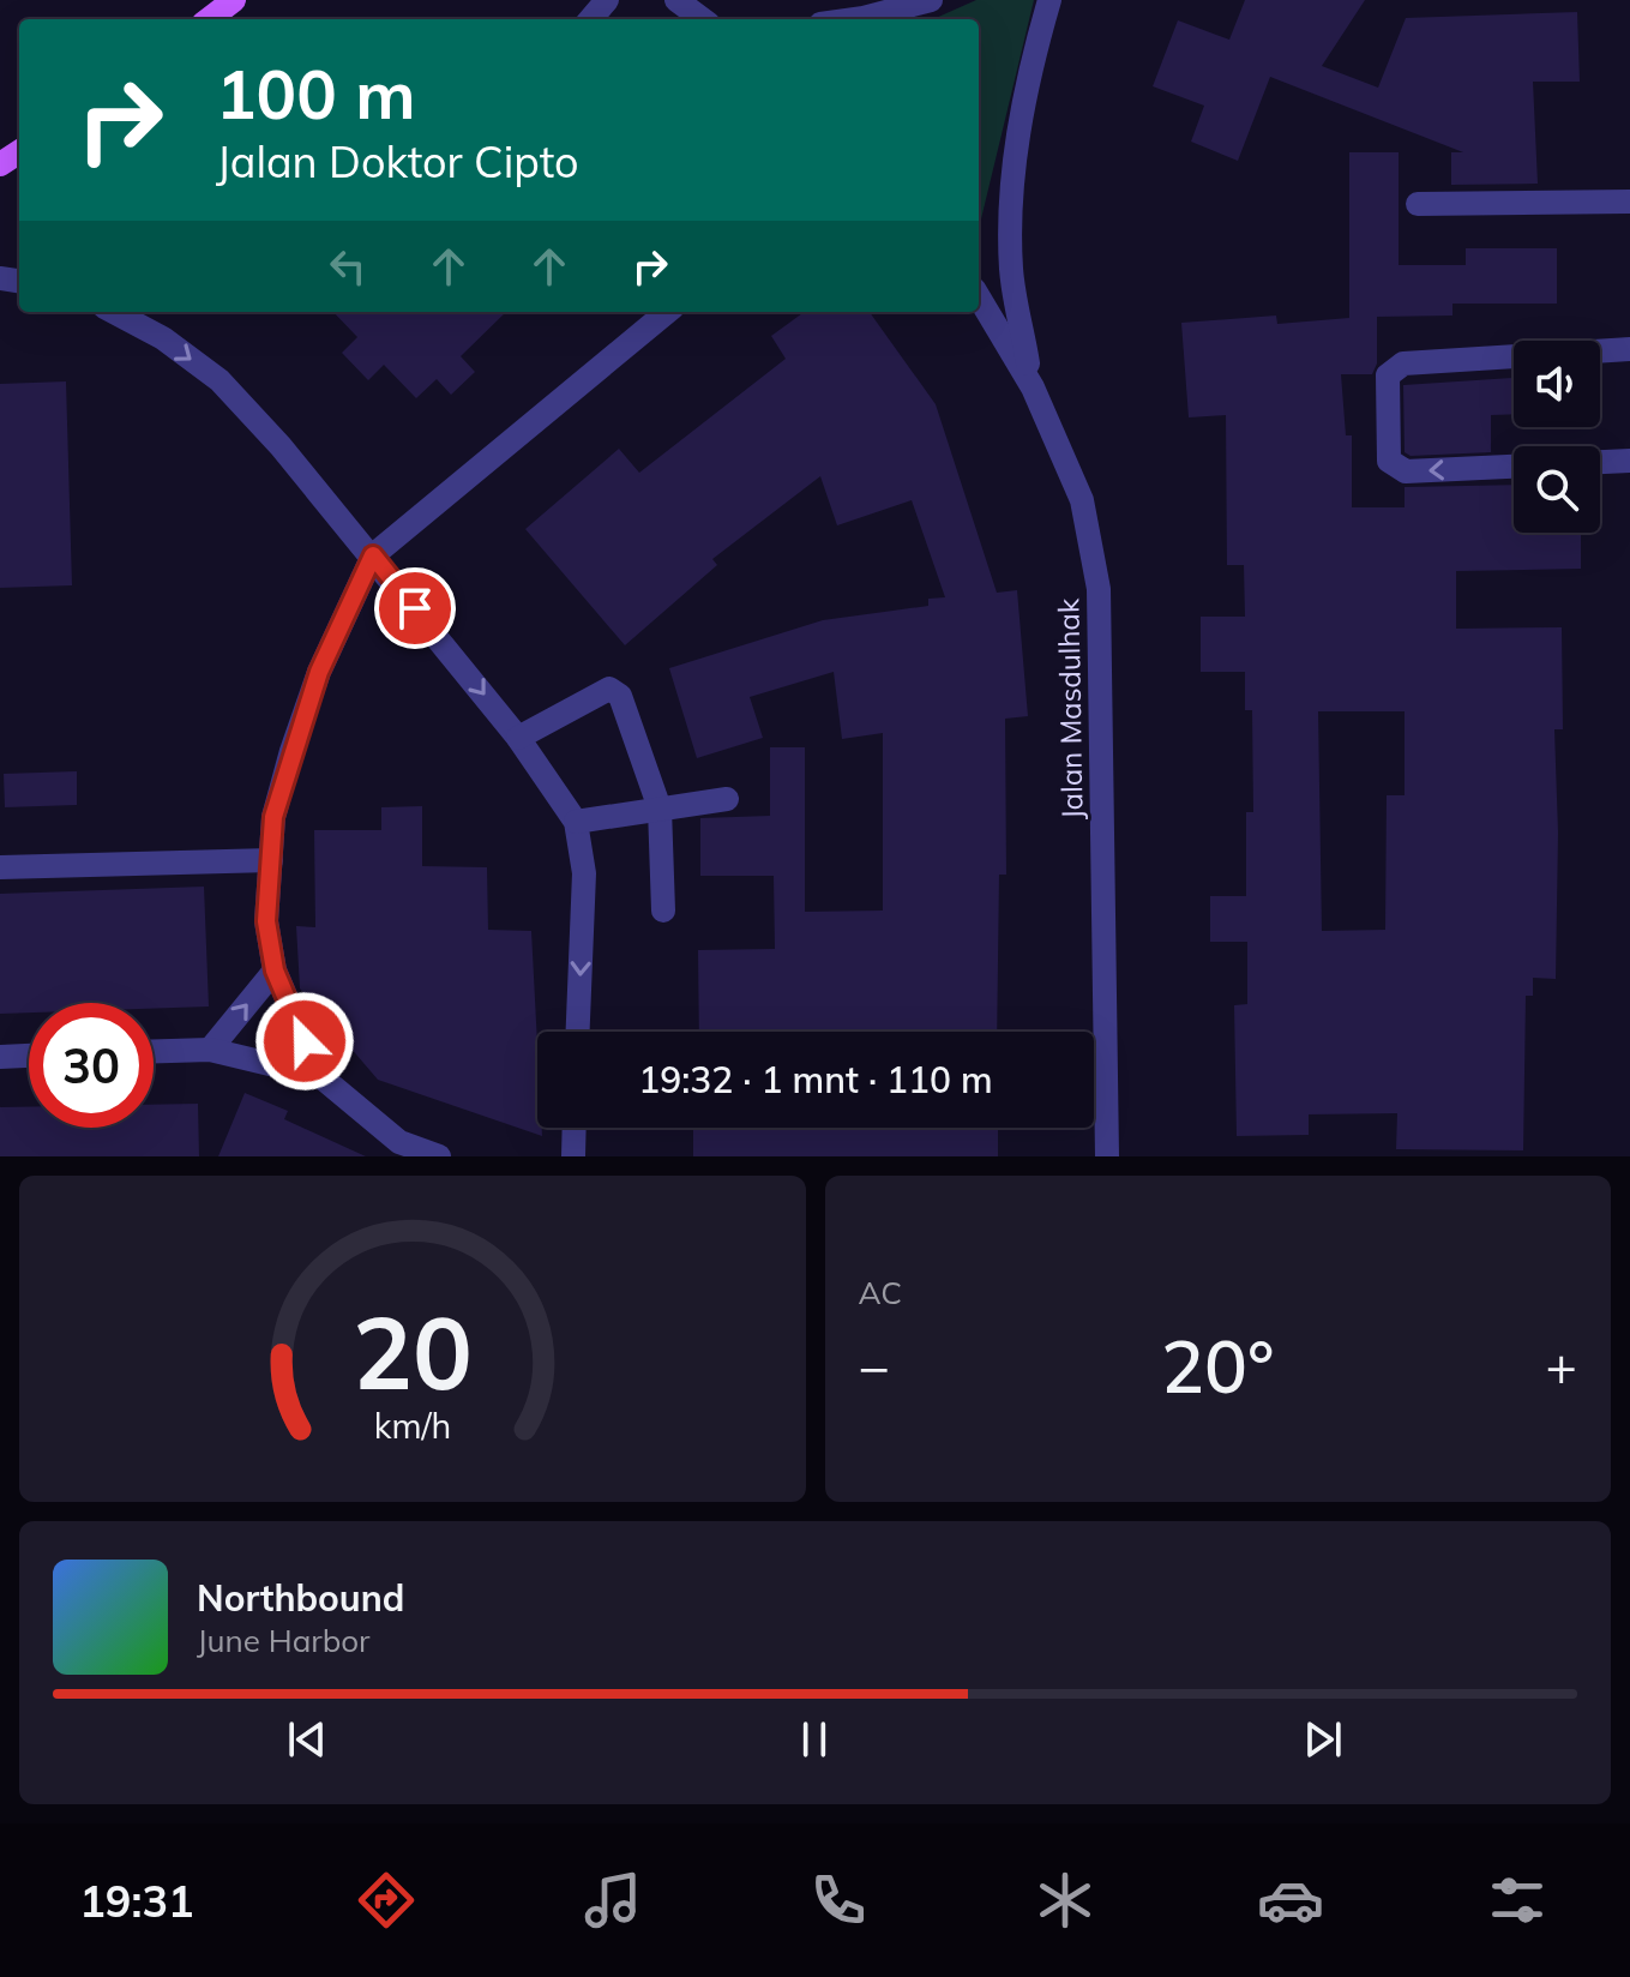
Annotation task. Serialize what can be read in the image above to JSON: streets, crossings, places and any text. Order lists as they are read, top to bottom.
{
  "streets": {
    "street": ["Jalan Masdulhak"]
  },
  "page": {
    "turn": ["100 m", "Jalan Doktor Cipto"],
    "limit": "30",
    "trip": "19:32 · 1 mnt · 110 m",
    "tile": "AC",
    "heat": ["−", "20°", "+"],
    "song": ["Northbound", "June Harbor"],
    "tabs": "19:31",
    "gauge": ["20", "km/h"]
  }
}
